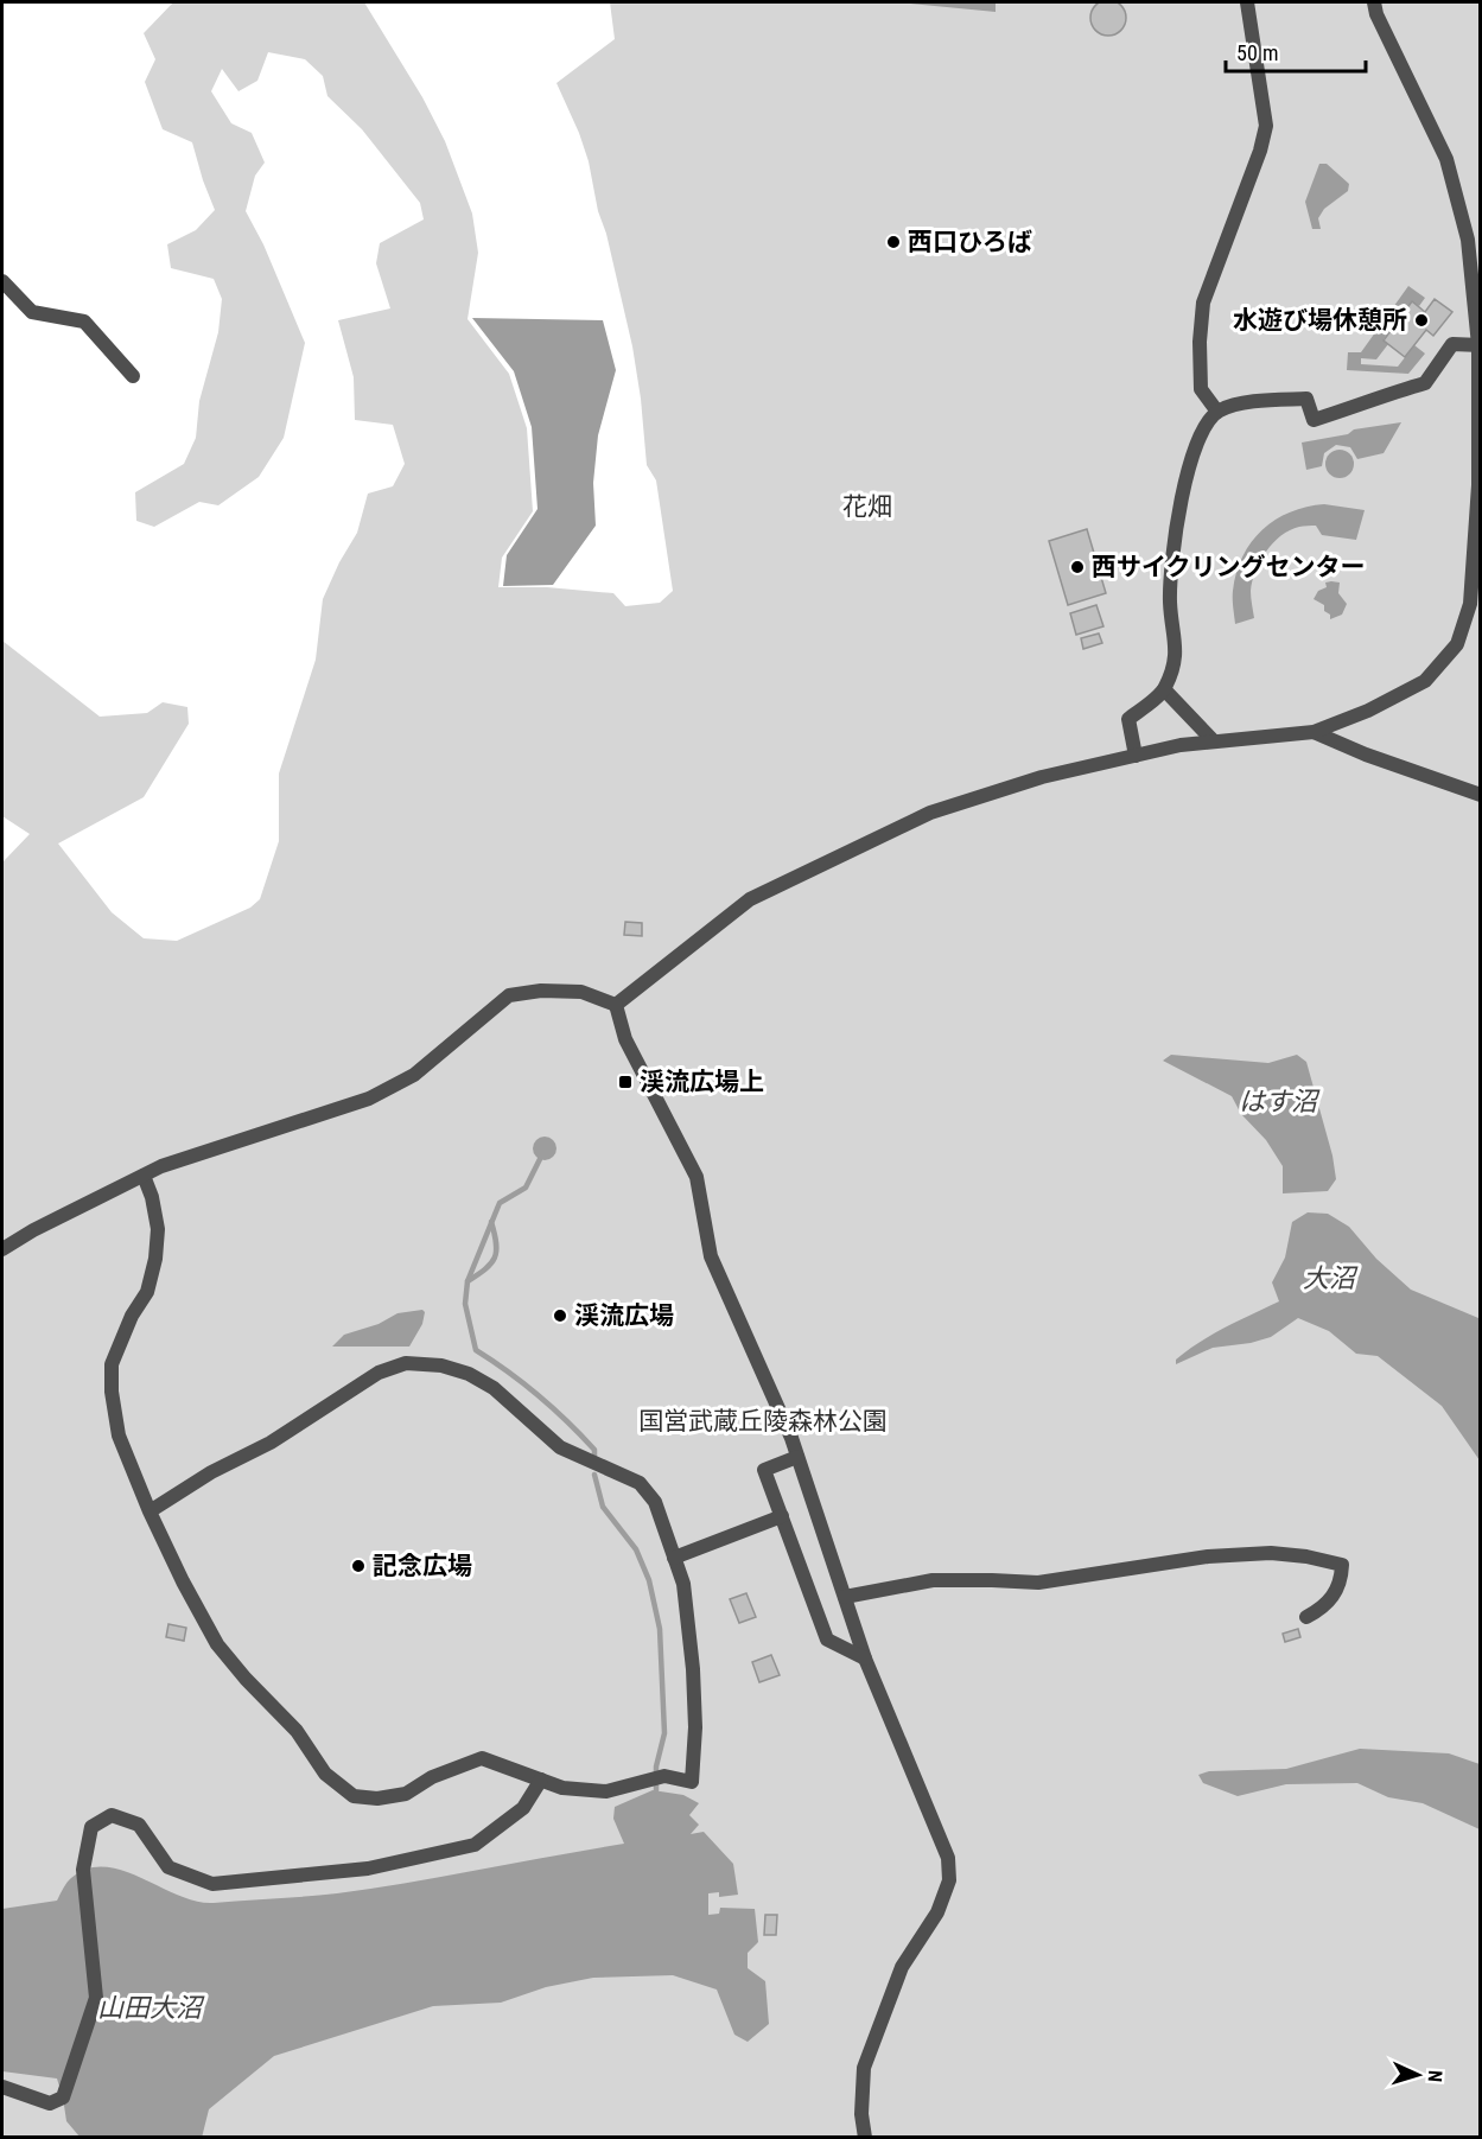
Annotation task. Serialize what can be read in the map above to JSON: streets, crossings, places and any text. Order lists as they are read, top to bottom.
{
  "water": ["はす沼", "大沼", "山田大沼"],
  "parks": ["花畑", "国営武蔵丘陵森林公園"],
  "places": {
    "other": [
      "西口ひろば",
      "水遊び場休憩所",
      "西サイクリングセンター",
      "渓流広場",
      "記念広場"
    ],
    "transit": ["渓流広場上"]
  },
  "scale_bar": "50 m",
  "north": "right"
}
